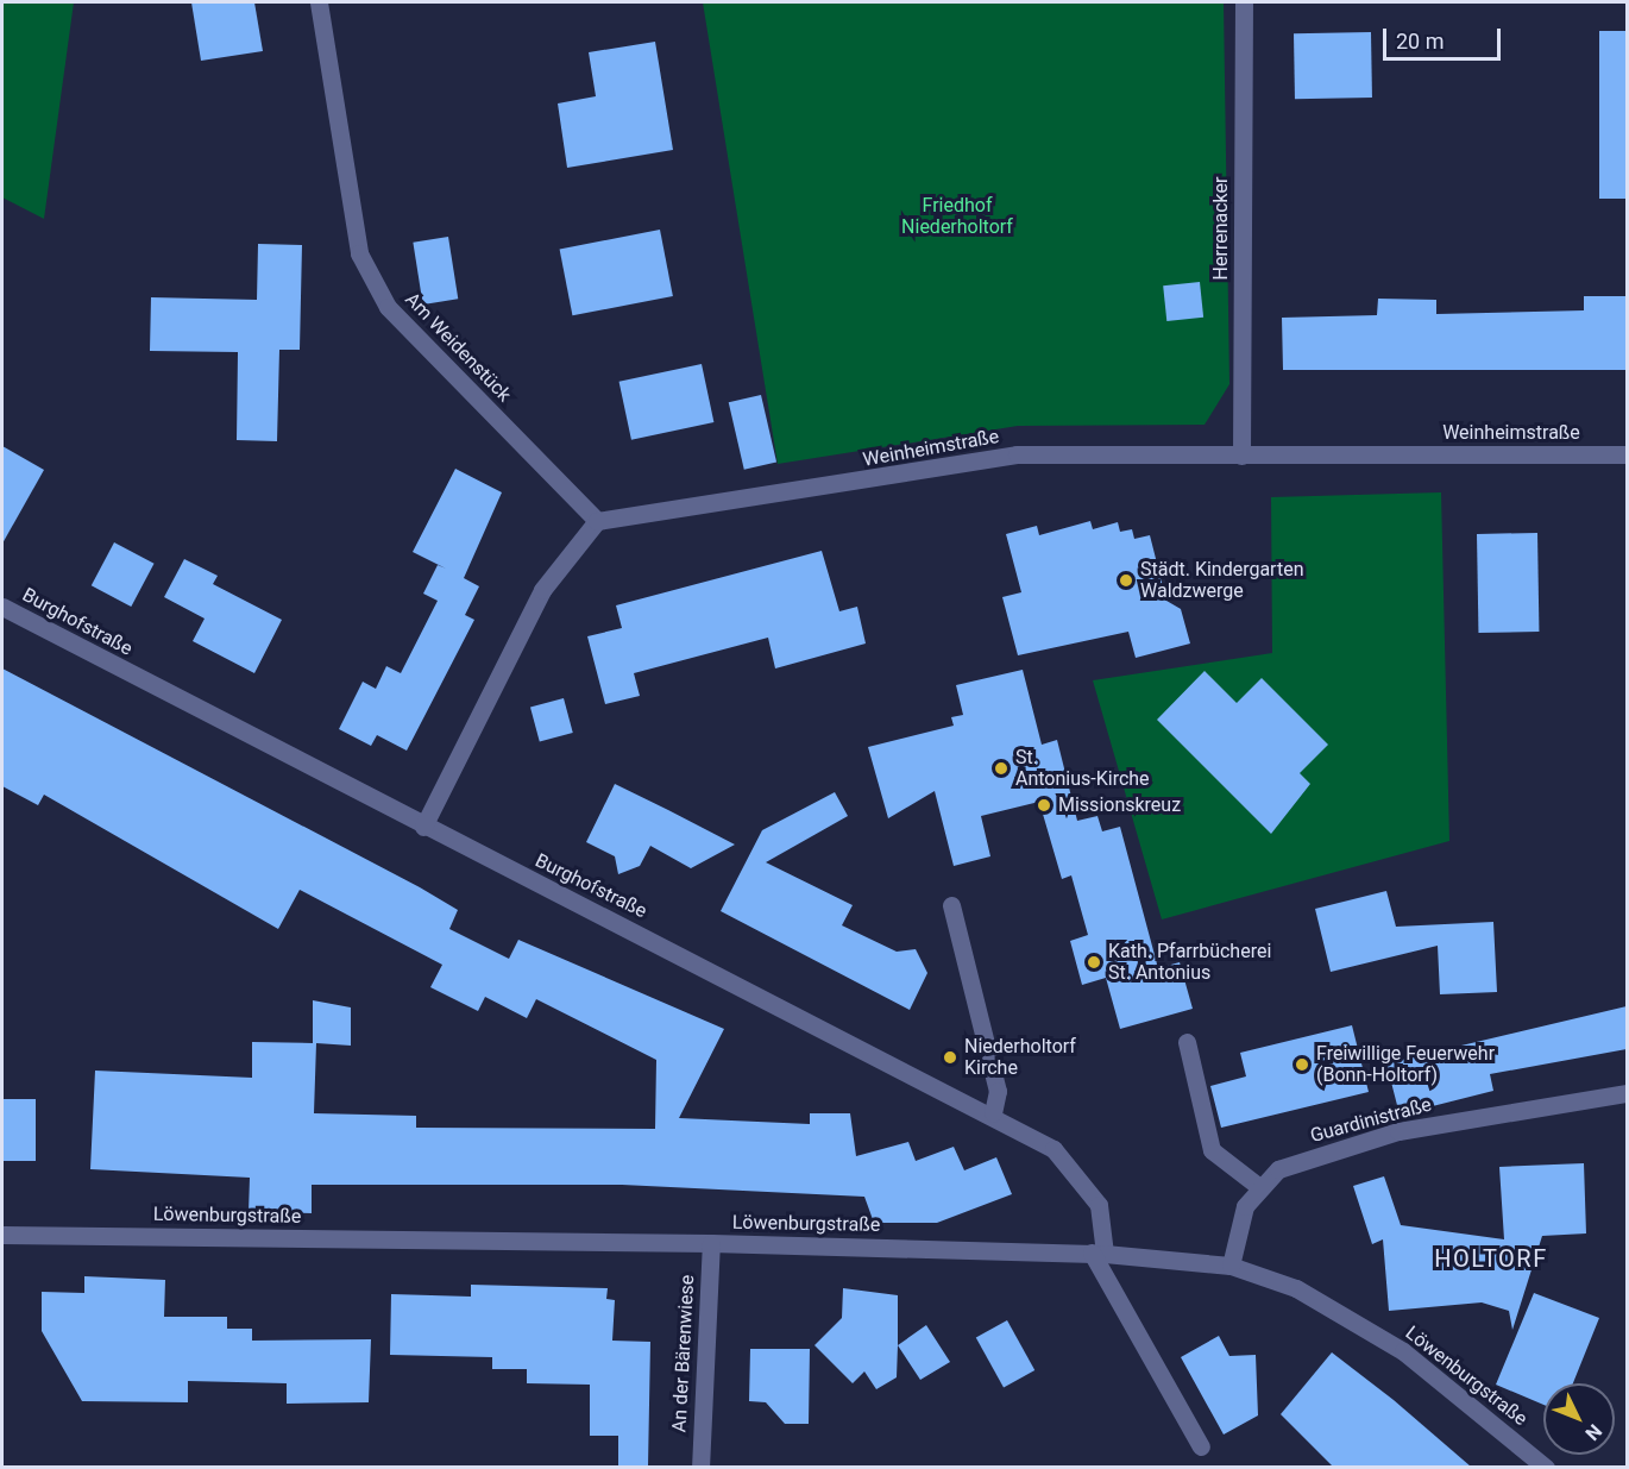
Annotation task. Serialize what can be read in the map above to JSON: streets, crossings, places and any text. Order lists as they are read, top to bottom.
{
  "streets": {
    "street": [
      "Herrenacker",
      "Am Weidenstück",
      "Weinheimstraße",
      "Burghofstraße",
      "Guardinistraße",
      "Löwenburgstraße",
      "An der Bärenwiese"
    ]
  },
  "crossings": [
    ["Herrenacker", "Weinheimstraße"],
    ["Am Weidenstück", "Weinheimstraße"],
    ["Burghofstraße", "Löwenburgstraße"],
    ["Guardinistraße", "Löwenburgstraße"],
    ["Löwenburgstraße", "An der Bärenwiese"]
  ],
  "districts": ["HOLTORF"],
  "parks": ["Friedhof Niederholtorf"],
  "places": [
    "Städt. Kindergarten Waldzwerge",
    "St. Antonius-Kirche",
    "Missionskreuz",
    "Kath. Pfarrbücherei St. Antonius",
    "Niederholtorf Kirche",
    "Freiwillige Feuerwehr (Bonn-Holtorf)"
  ],
  "scale_bar": "20 m",
  "north": "bottom right"
}
